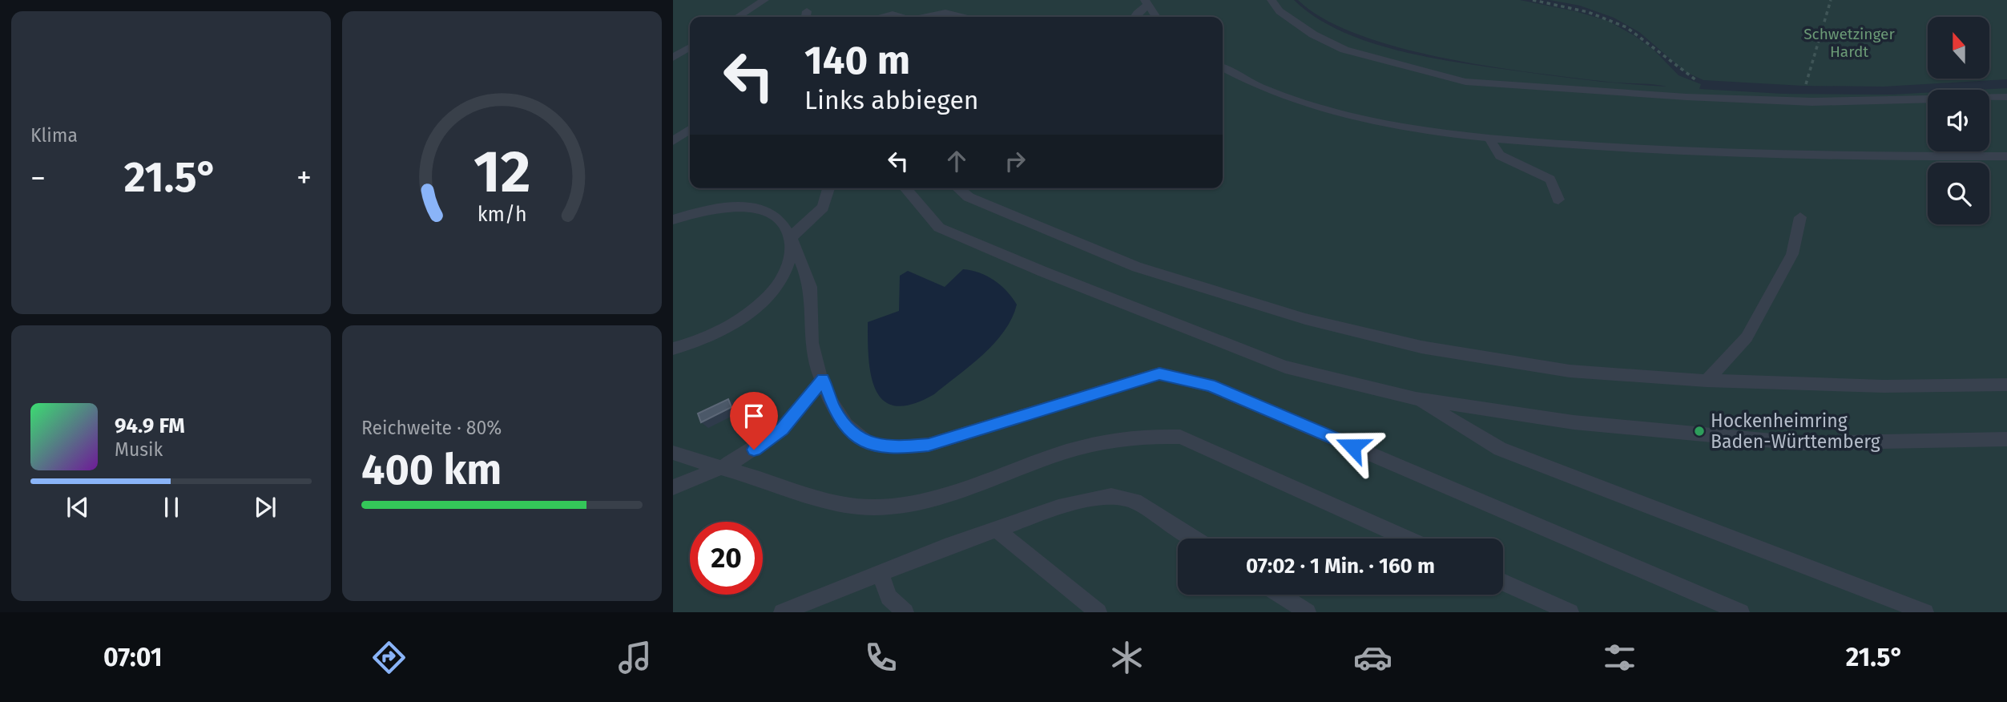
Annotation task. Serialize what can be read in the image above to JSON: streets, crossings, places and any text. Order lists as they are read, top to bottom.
{
  "parks": ["Schwetzinger Hardt"],
  "places": ["Hockenheimring Baden-Württemberg"],
  "north": "top",
  "page": {
    "tile": [
      "Klima",
      ["Reichweite · 80%", "400 km"]
    ],
    "turn": ["140 m", "Links abbiegen"],
    "heat": ["−", "21.5°", "+"],
    "song": ["94.9 FM", "Musik"],
    "limit": "20",
    "trip": "07:02 · 1 Min. · 160 m",
    "tabs": ["07:01", "21.5°"],
    "gauge": ["12", "km/h"]
  }
}
